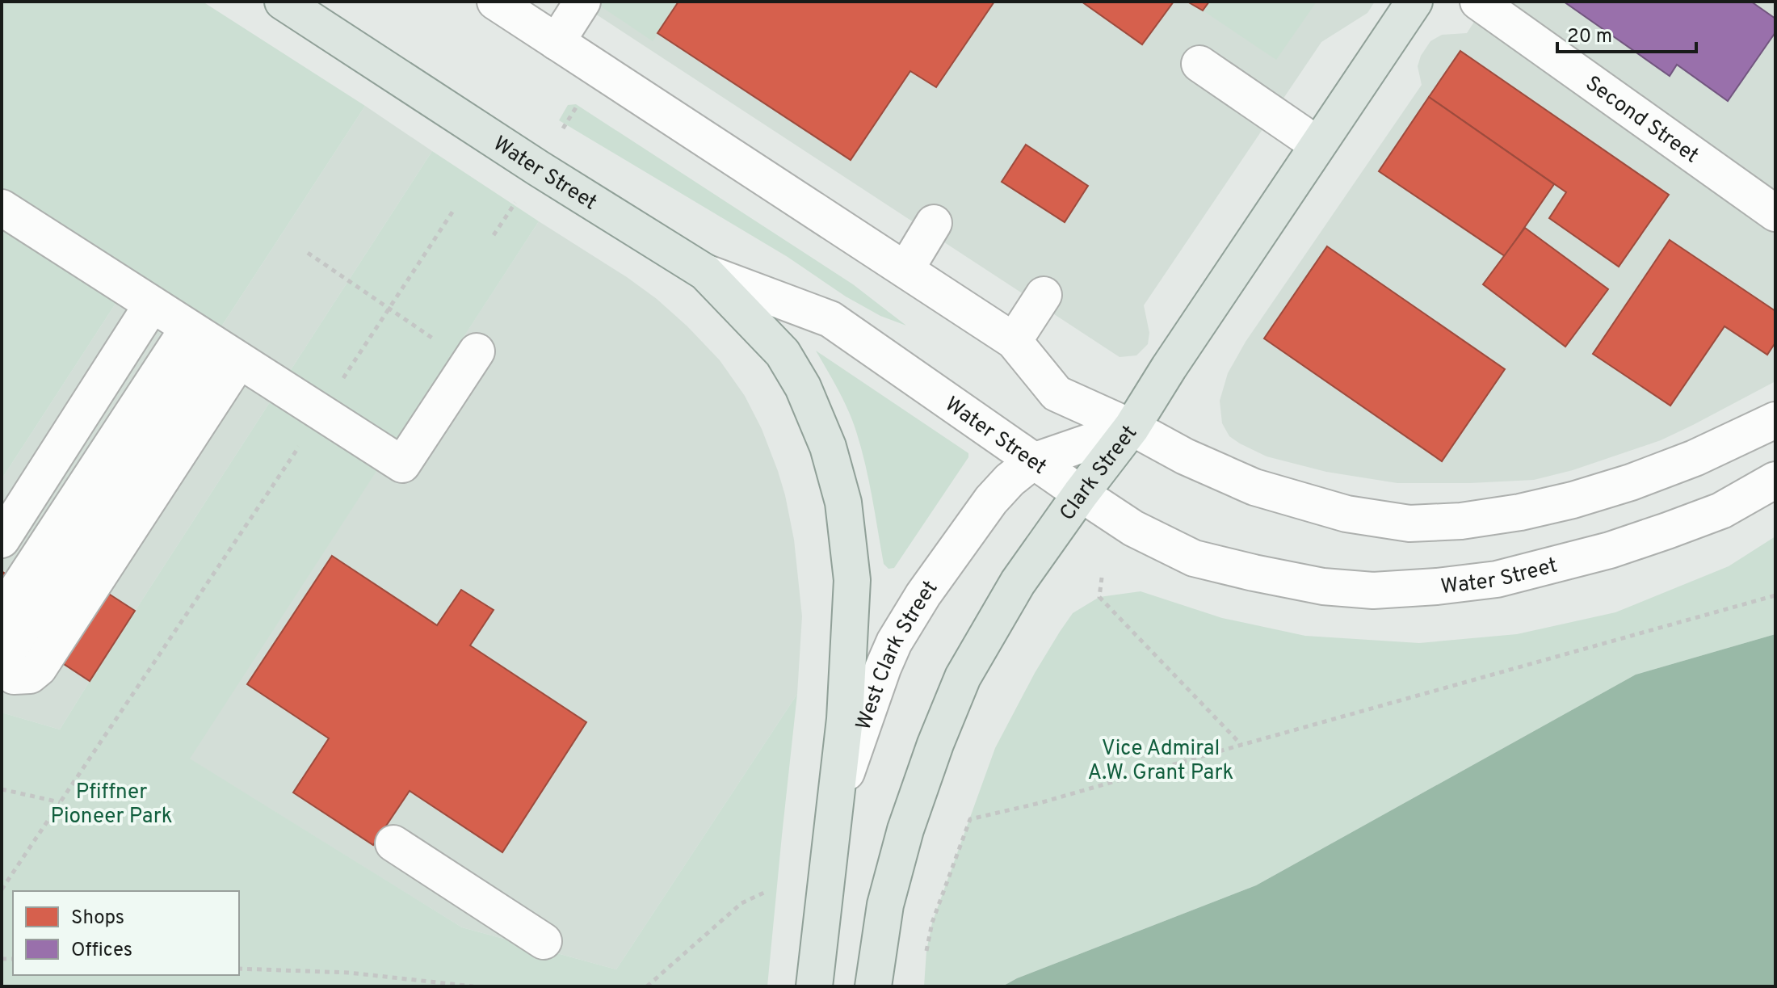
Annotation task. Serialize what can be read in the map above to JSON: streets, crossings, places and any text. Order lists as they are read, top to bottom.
{
  "streets": {
    "main road": ["Water Street", "Clark Street", "West Clark Street"],
    "street": ["Second Street"]
  },
  "crossings": [
    ["Water Street", "Clark Street"],
    ["Water Street", "West Clark Street"],
    ["Clark Street", "West Clark Street"]
  ],
  "parks": ["Vice Admiral A.W. Grant Park", "Pfiffner Pioneer Park"],
  "legend": ["Shops", "Offices"],
  "scale_bar": "20 m"
}
